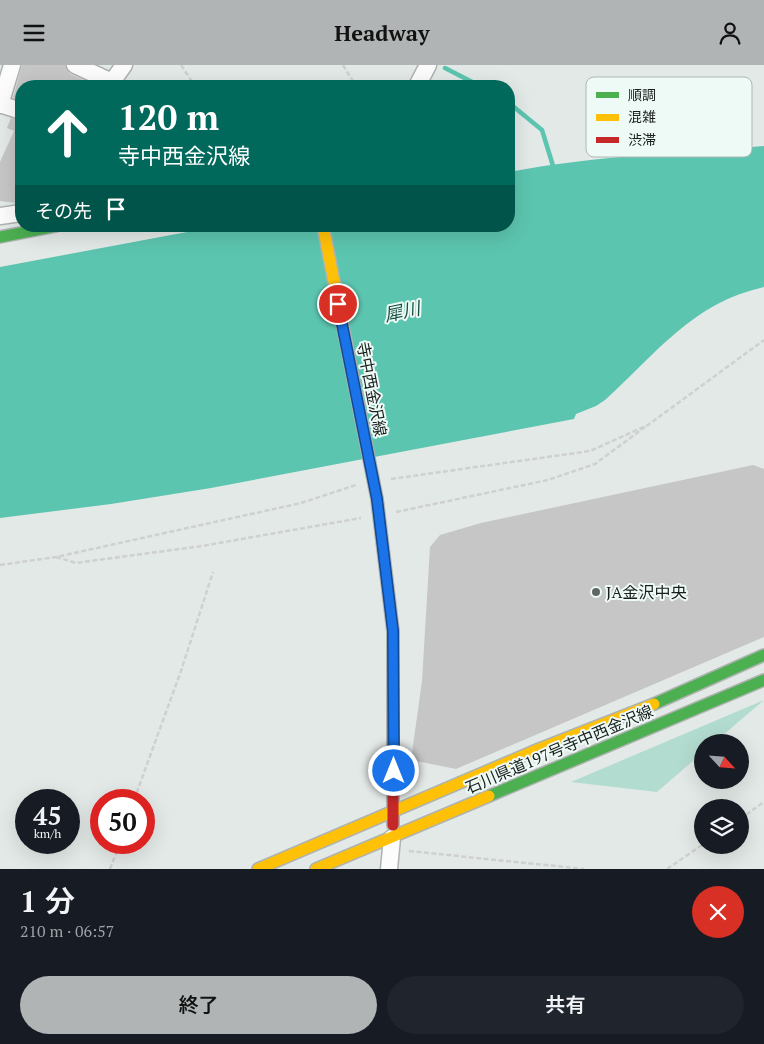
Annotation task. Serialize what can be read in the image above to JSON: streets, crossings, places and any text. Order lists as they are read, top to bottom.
{
  "streets": {
    "main road": ["寺中西金沢線", "石川県道197号寺中西金沢線"]
  },
  "crossings": [
    ["寺中西金沢線", "石川県道197号寺中西金沢線"]
  ],
  "water": ["犀川"],
  "places": ["JA金沢中央"],
  "legend": ["順調", "混雑", "渋滞"],
  "north": "bottom right",
  "page": {
    "header": "Headway",
    "turn": ["120 m", "寺中西金沢線"],
    "then": "その先",
    "speed": "45 km/h",
    "limit": "50",
    "heading": ["1 分", "210 m · 06:57"],
    "buttons": ["終了", "共有"]
  }
}
